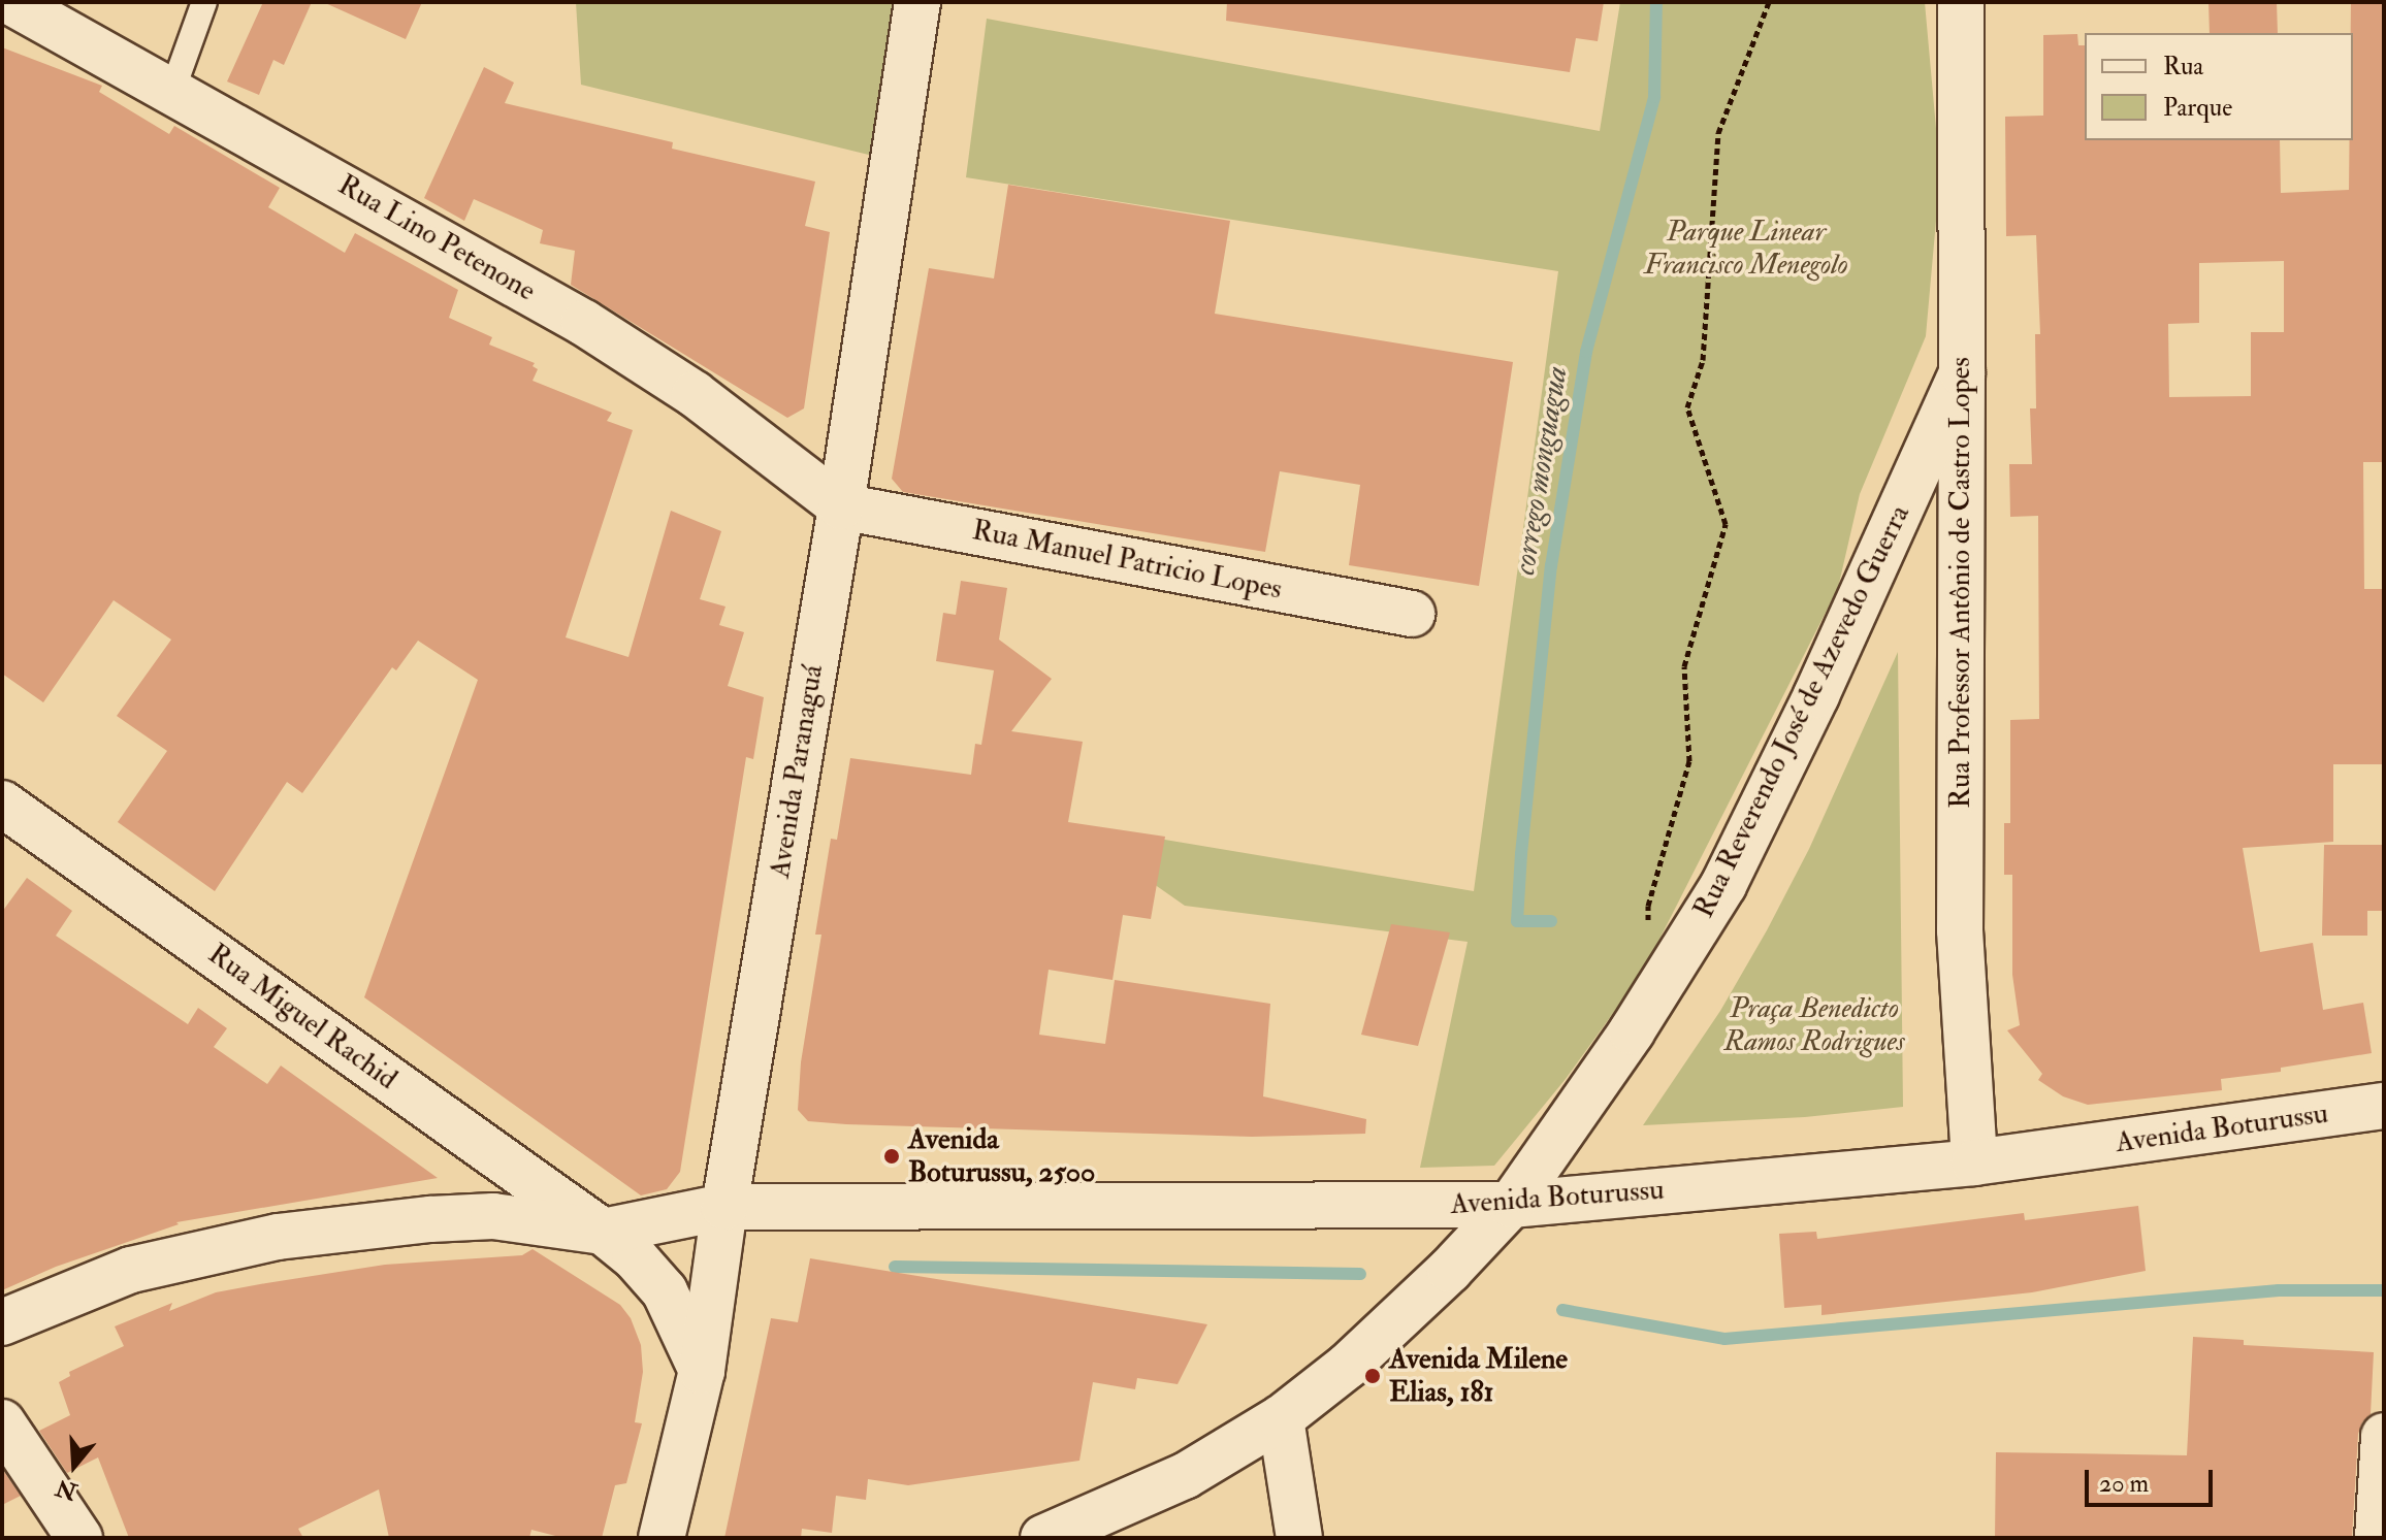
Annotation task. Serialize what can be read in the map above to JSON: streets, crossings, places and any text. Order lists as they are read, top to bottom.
{
  "streets": {
    "main road": [
      "Rua Lino Petenone",
      "Rua Manuel Patricio Lopes",
      "Rua Professor Antônio de Castro Lopes",
      "Rua Reverendo José de Azevedo Guerra",
      "Avenida Paranaguá",
      "Rua Miguel Rachid",
      "Avenida Boturussu"
    ]
  },
  "crossings": [
    ["Rua Lino Petenone", "Rua Manuel Patricio Lopes"],
    ["Rua Lino Petenone", "Avenida Paranaguá"],
    ["Rua Manuel Patricio Lopes", "Avenida Paranaguá"],
    ["Rua Professor Antônio de Castro Lopes", "Rua Reverendo José de Azevedo Guerra"],
    ["Rua Professor Antônio de Castro Lopes", "Avenida Boturussu"],
    ["Rua Reverendo José de Azevedo Guerra", "Avenida Boturussu"],
    ["Avenida Paranaguá", "Rua Miguel Rachid"],
    ["Avenida Paranaguá", "Avenida Boturussu"]
  ],
  "water": ["corrego monguagua"],
  "parks": ["Parque Linear Francisco Menegolo", "Praça Benedicto Ramos Rodrigues"],
  "places": ["Avenida Boturussu, 2500", "Avenida Milene Elias, 181"],
  "legend": ["Rua", "Parque"],
  "scale_bar": "20 m",
  "north": "bottom"
}
